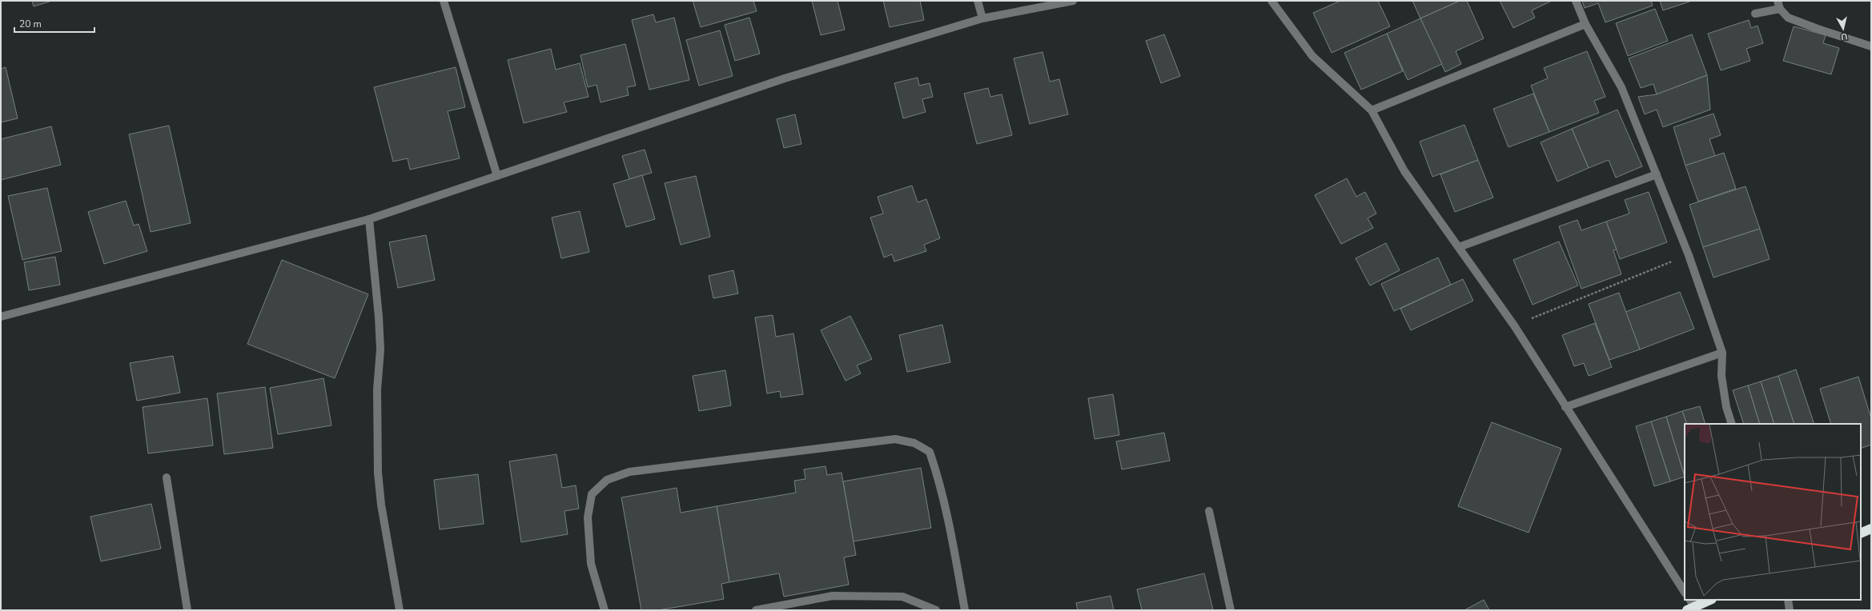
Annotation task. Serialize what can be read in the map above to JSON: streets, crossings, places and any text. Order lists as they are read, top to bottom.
{
  "scale_bar": "20 m",
  "north": "bottom"
}
